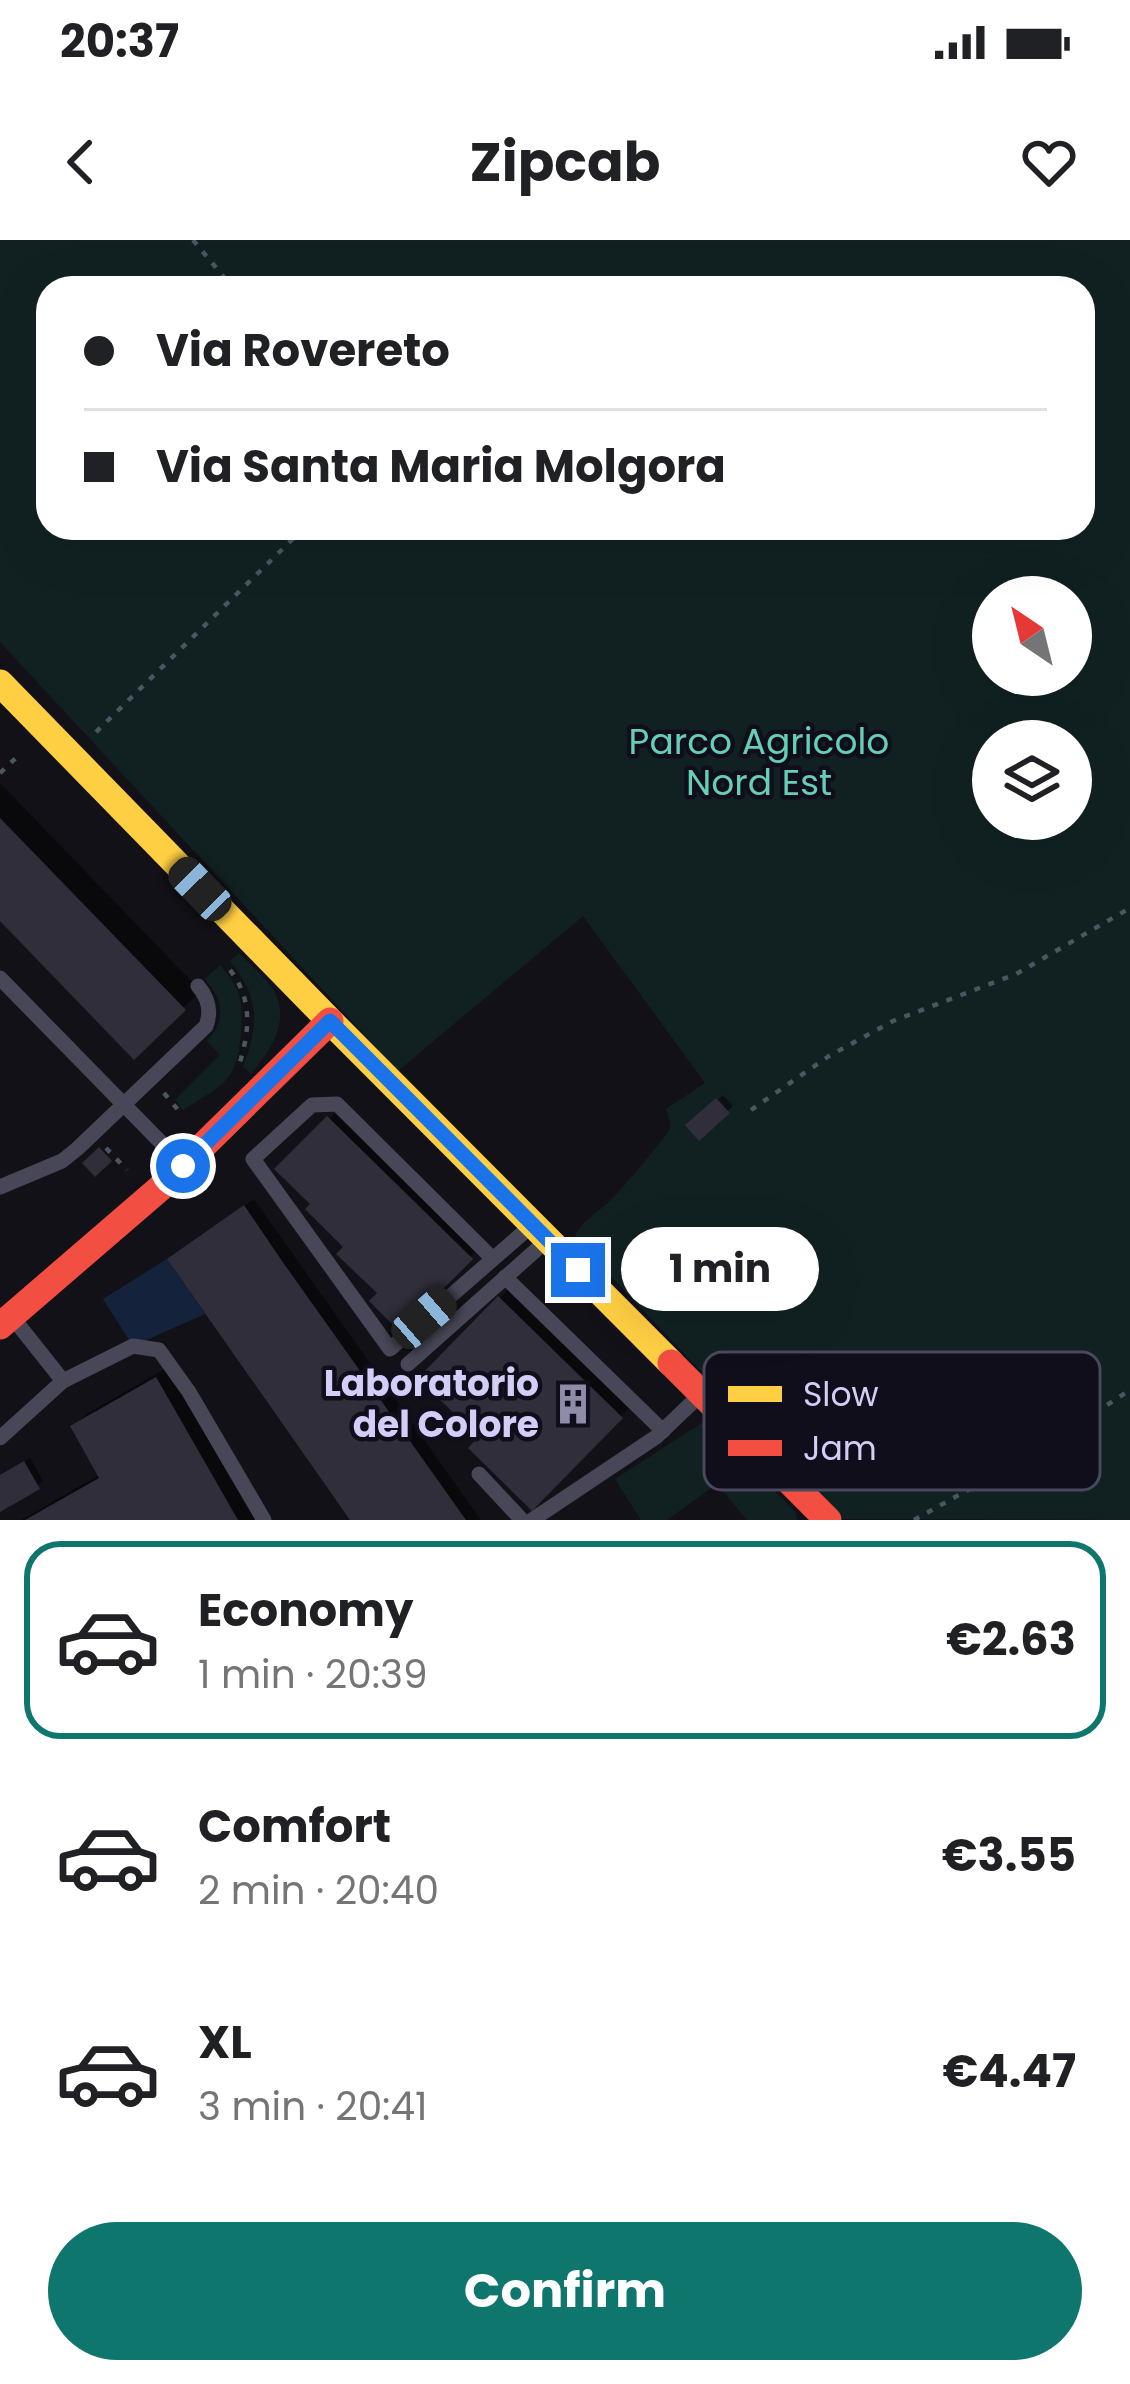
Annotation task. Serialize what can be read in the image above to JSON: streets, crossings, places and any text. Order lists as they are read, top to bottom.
{
  "parks": ["Parco Agricolo Nord Est"],
  "places": {
    "building": ["Laboratorio del Colore"]
  },
  "legend": ["Slow", "Jam"],
  "north": "top left",
  "page": {
    "status": "20:37",
    "header": "Zipcab",
    "banner": ["Via Rovereto", "Via Santa Maria Molgora"],
    "bubble": "1 min",
    "list": [
      {
        "name": "Economy",
        "note": "1 min · 20:39",
        "value": "€2.63"
      },
      {
        "name": "Comfort",
        "note": "2 min · 20:40",
        "value": "€3.55"
      },
      {
        "name": "XL",
        "note": "3 min · 20:41",
        "value": "€4.47"
      }
    ],
    "buttons": "Confirm"
  }
}
